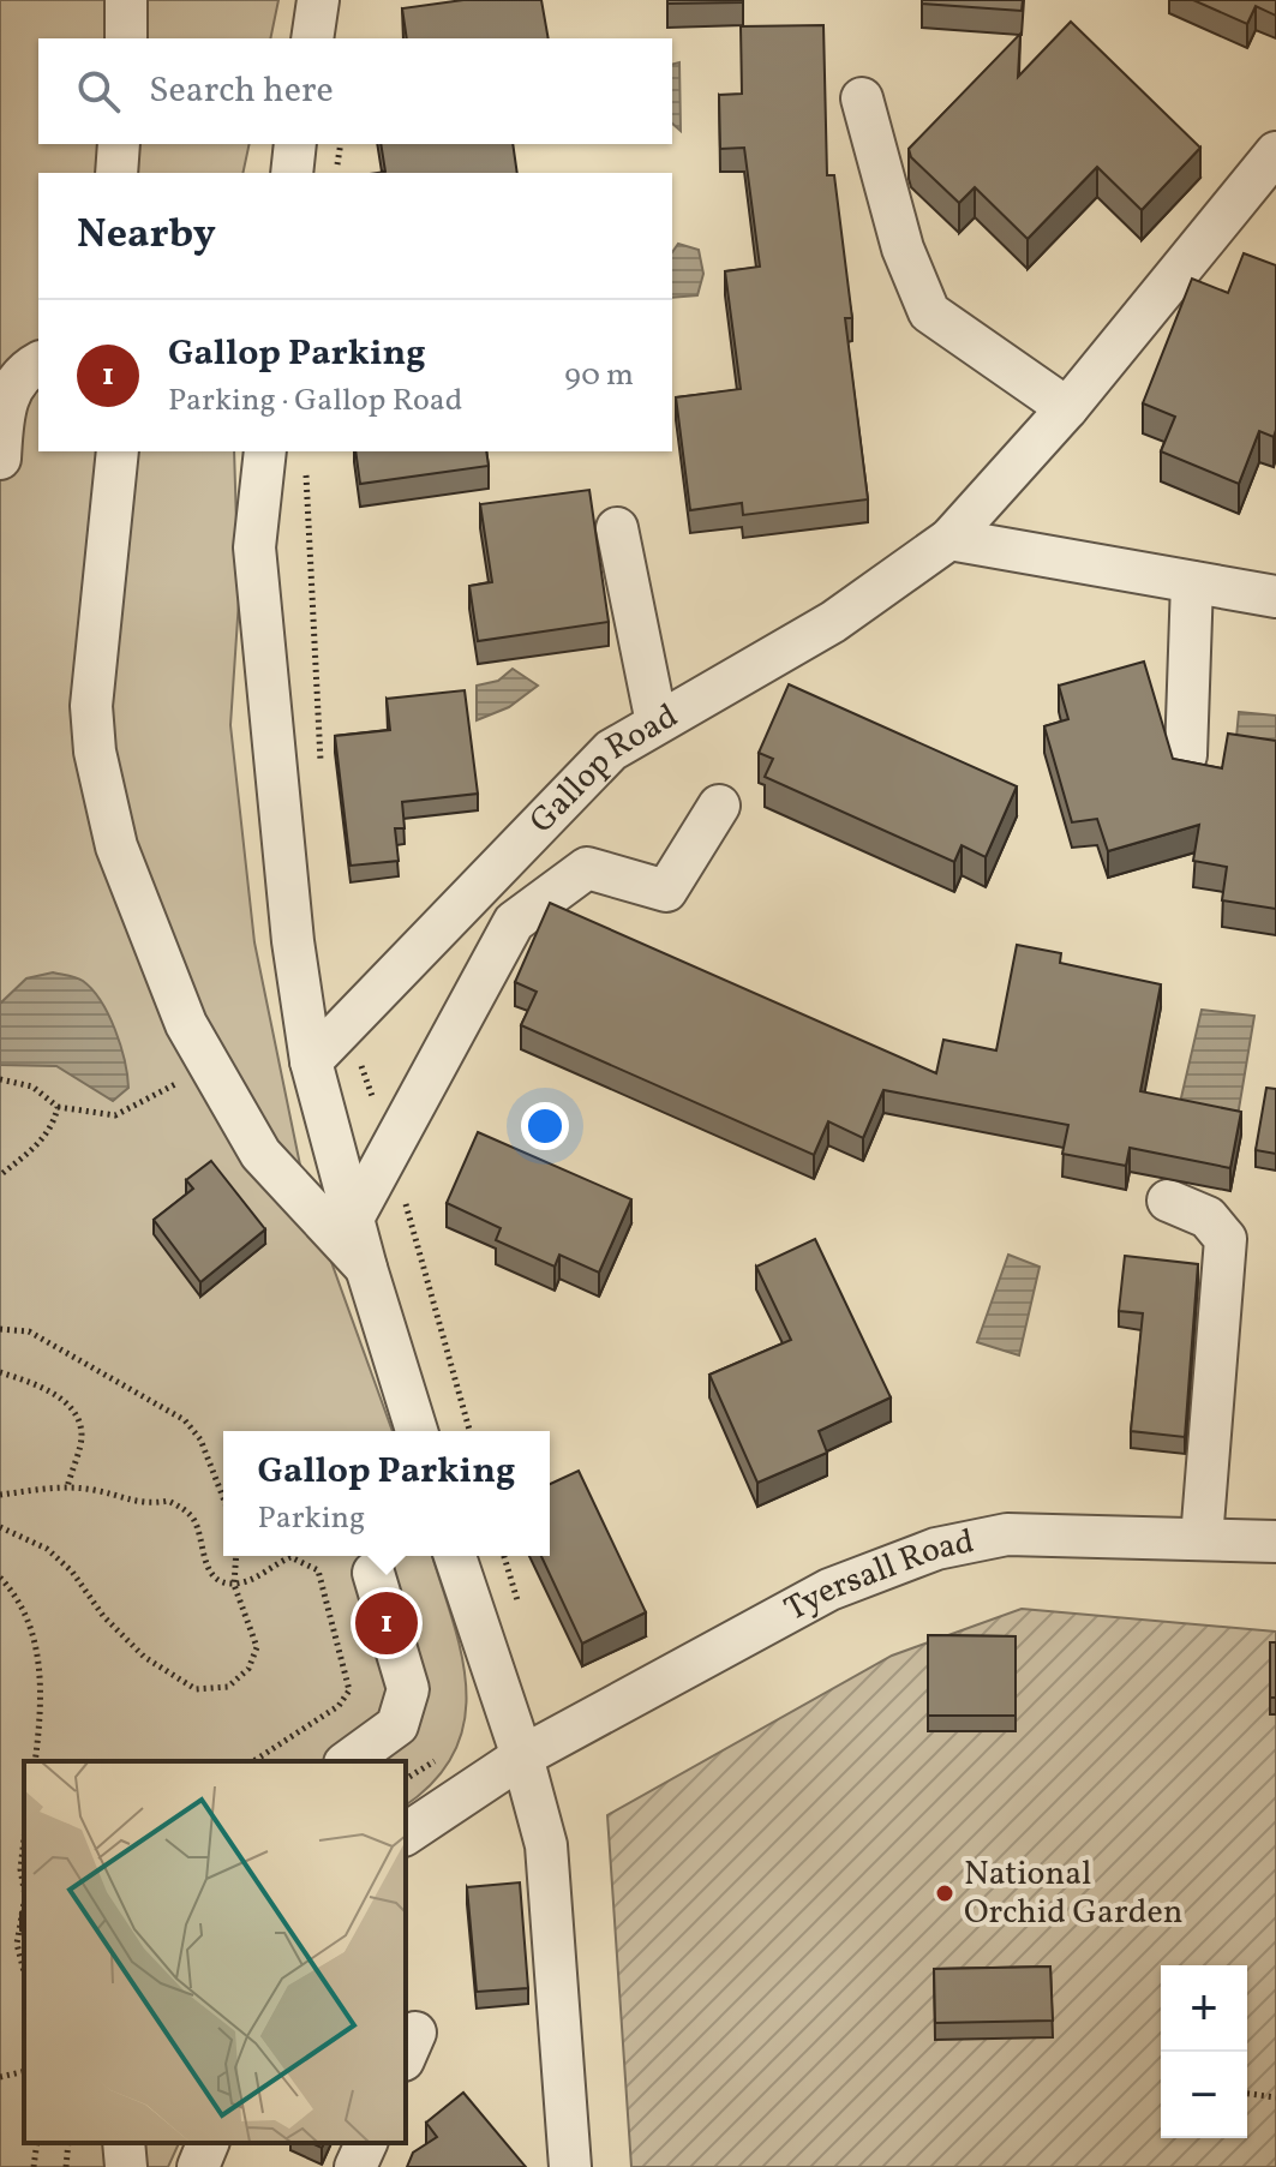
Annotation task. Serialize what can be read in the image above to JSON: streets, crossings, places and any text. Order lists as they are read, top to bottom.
{
  "streets": {
    "street": ["Gallop Road", "Tyersall Road"]
  },
  "places": ["National Orchid Garden"],
  "page": {
    "search": "Search here",
    "heading": "Nearby",
    "list": [
      {
        "mark": "1",
        "name": "Gallop Parking",
        "note": "Parking · Gallop Road",
        "value": "90 m"
      }
    ],
    "popup": ["Gallop Parking", "Parking"],
    "pins": "1",
    "map_buttons": ["+", "−"]
  }
}
